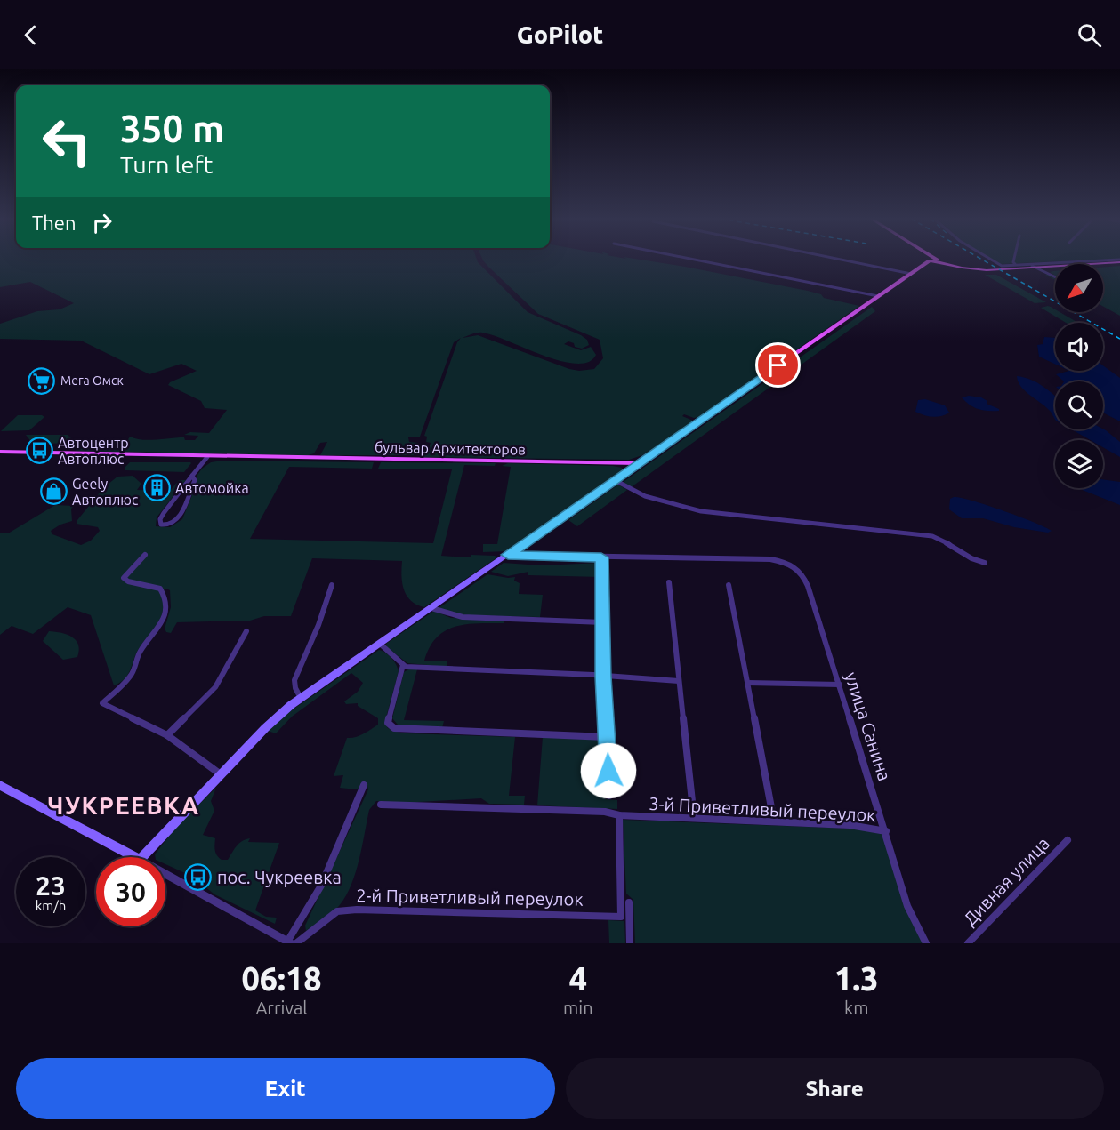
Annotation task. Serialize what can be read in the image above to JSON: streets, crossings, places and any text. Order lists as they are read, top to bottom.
{
  "streets": {
    "main road": ["бульвар Архитекторов"],
    "street": [
      "улица Санина",
      "3-й Приветливый переулок",
      "Дивная улица",
      "2-й Приветливый переулок"
    ]
  },
  "crossings": [
    ["улица Санина", "3-й Приветливый переулок"],
    ["3-й Приветливый переулок", "2-й Приветливый переулок"]
  ],
  "districts": ["ЧУКРЕЕВКА"],
  "places": {
    "supermarket": ["Мега Омск"],
    "bus stop": ["Автоцентр Автоплюс", "пос. Чукреевка"],
    "building": ["Автомойка"],
    "shop": ["Geely Автоплюс"]
  },
  "north": "bottom left",
  "page": {
    "header": "GoPilot",
    "turn": ["350 m", "Turn left"],
    "then": "Then",
    "speed": "23 km/h",
    "limit": "30",
    "eta": [
      "06:18",
      "Arrival",
      "4",
      "min",
      "1.3",
      "km"
    ],
    "buttons": ["Exit", "Share"]
  }
}
